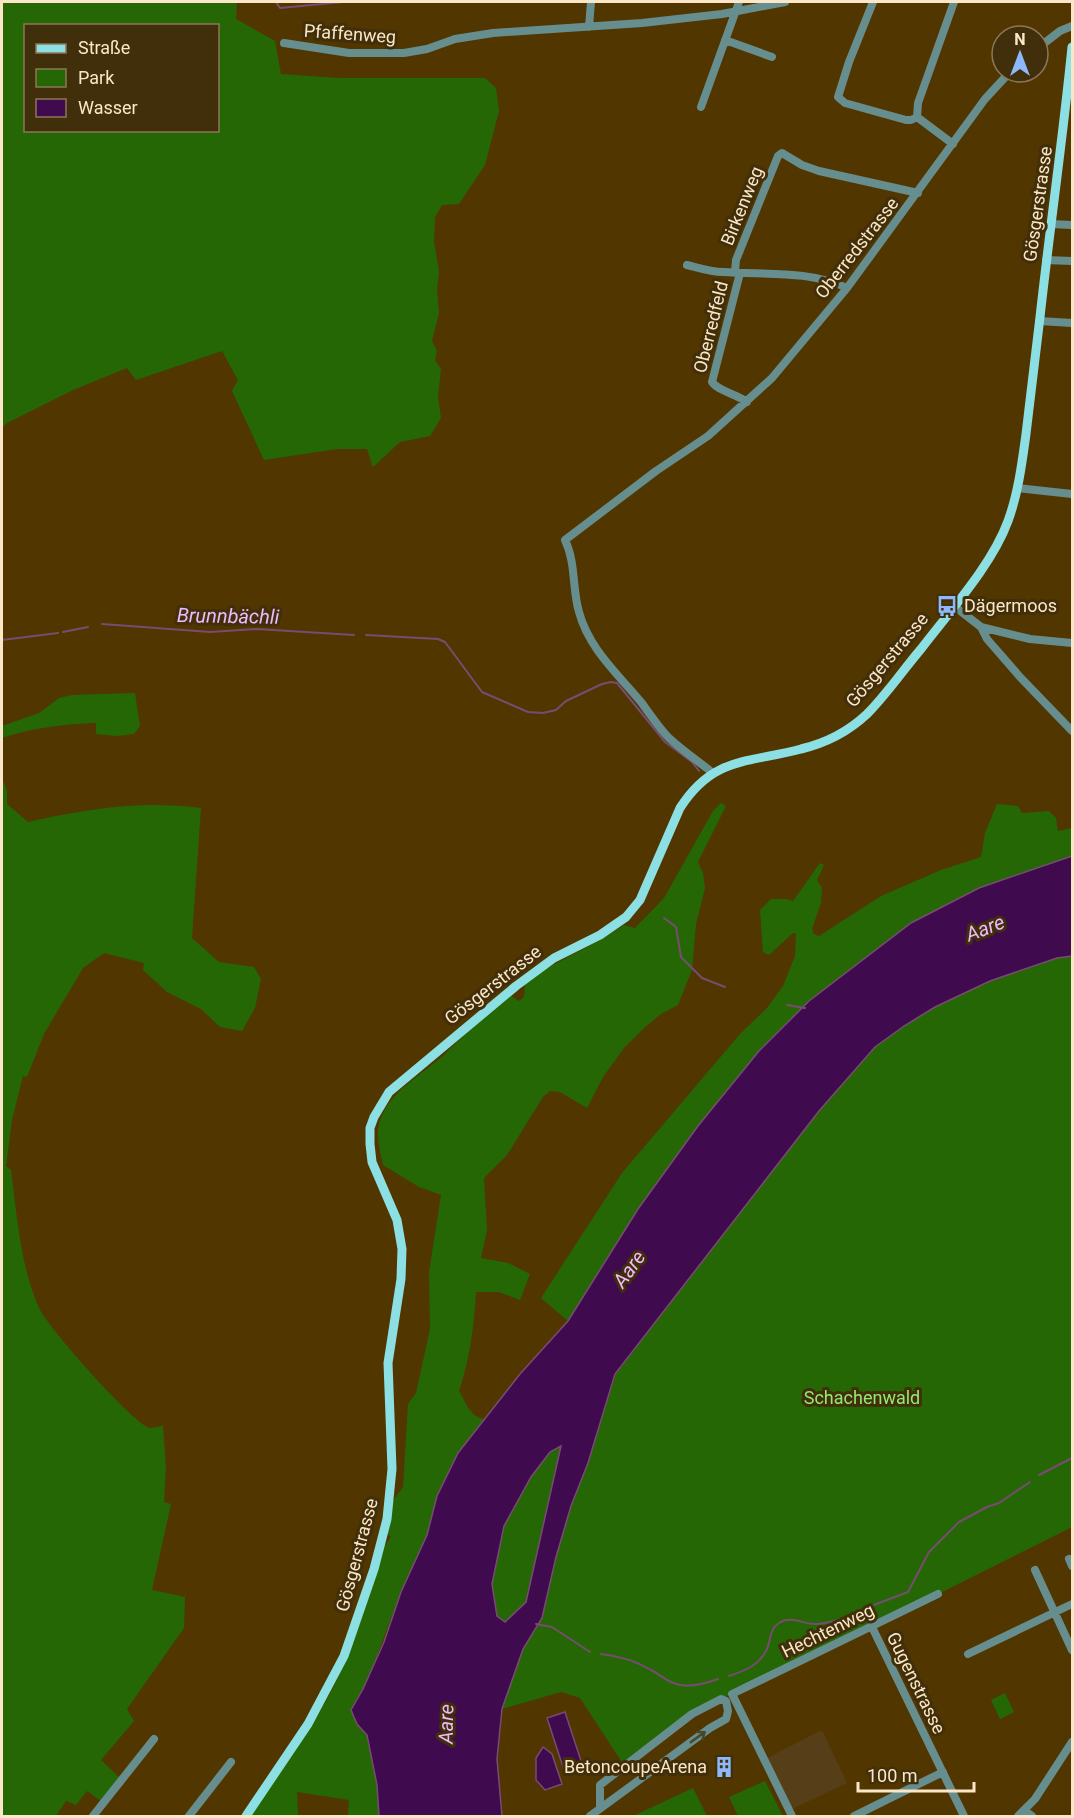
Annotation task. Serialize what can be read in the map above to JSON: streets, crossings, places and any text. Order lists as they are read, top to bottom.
{
  "streets": {
    "main road": ["Gösgerstrasse"],
    "street": [
      "Pfaffenweg",
      "Birkenweg",
      "Oberredstrasse",
      "Oberredfeld",
      "Hechtenweg",
      "Gugenstrasse"
    ]
  },
  "crossings": [
    ["Gösgerstrasse", "Oberredstrasse"],
    ["Birkenweg", "Oberredstrasse"],
    ["Birkenweg", "Oberredfeld"],
    ["Oberredstrasse", "Oberredfeld"],
    ["Hechtenweg", "Gugenstrasse"]
  ],
  "water": ["Brunnbächli", "Aare"],
  "parks": ["Schachenwald"],
  "places": {
    "bus stop": ["Dägermoos"],
    "building": ["BetoncoupeArena"]
  },
  "legend": ["Straße", "Park", "Wasser"],
  "scale_bar": "100 m",
  "north": "top"
}
